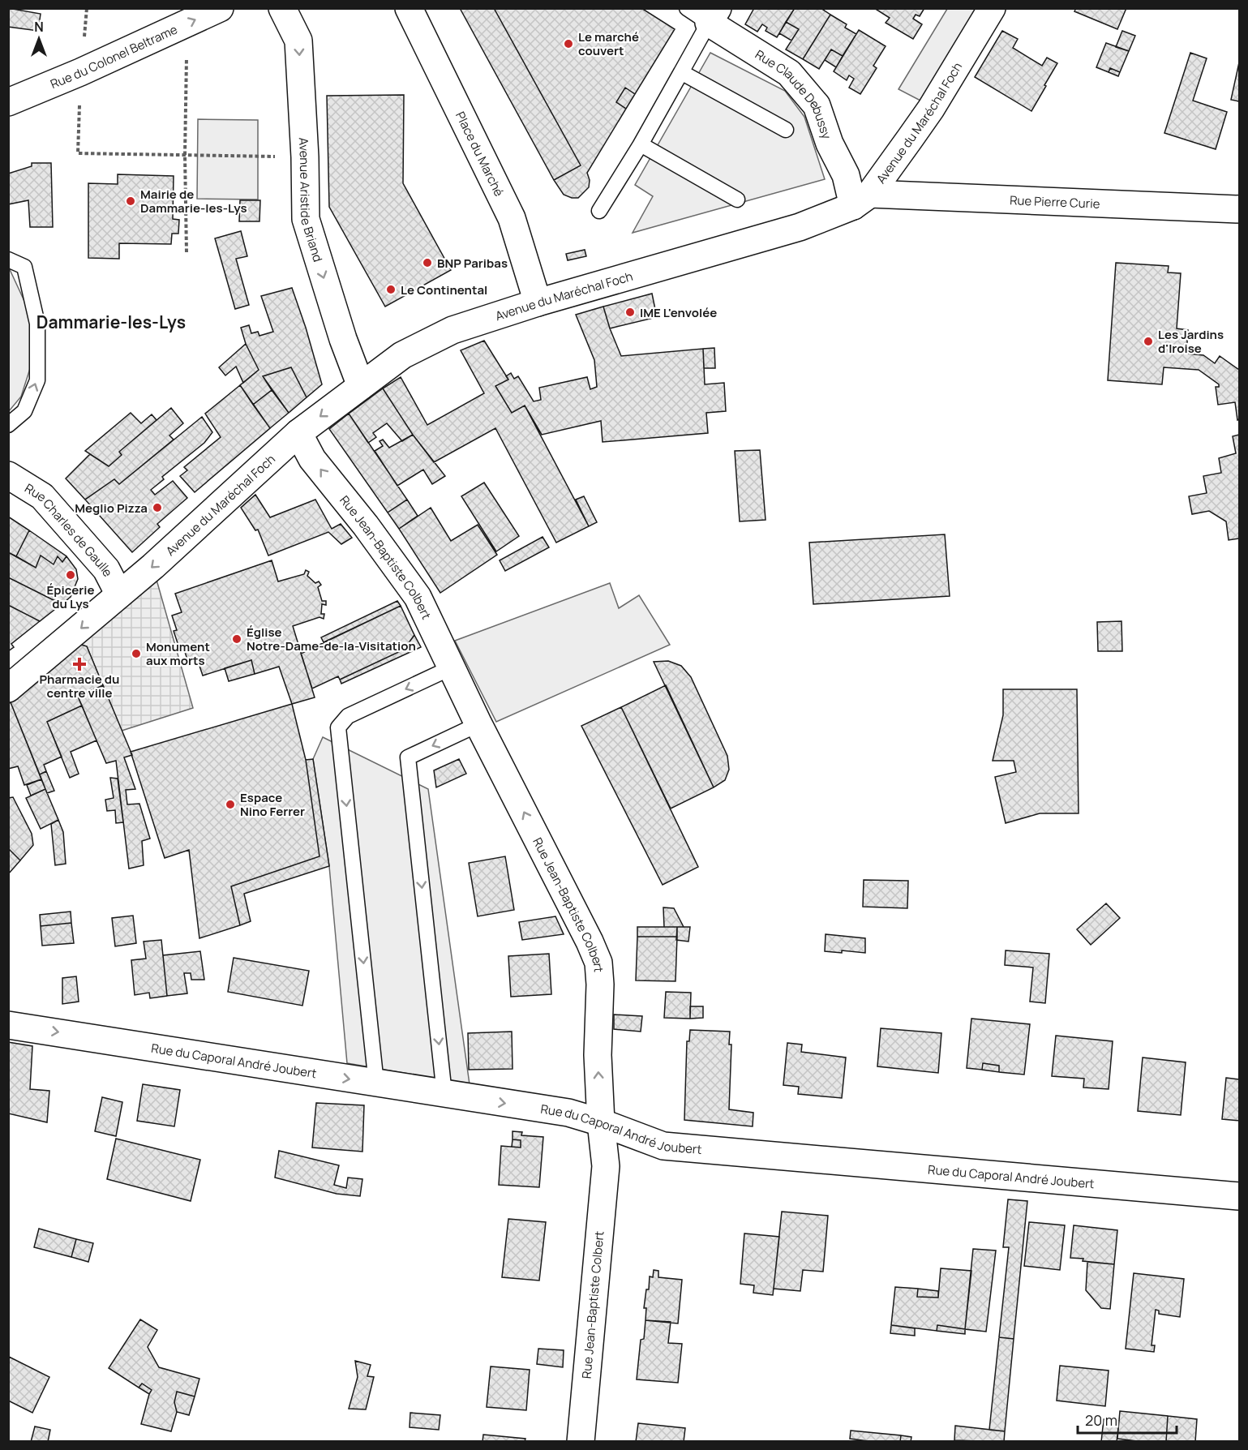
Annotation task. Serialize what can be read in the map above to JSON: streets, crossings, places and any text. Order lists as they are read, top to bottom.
{
  "streets": {
    "street": [
      "Rue du Colonel Beltrame",
      "Rue Claude Debussy",
      "Avenue du Maréchal Foch",
      "Place du Marché",
      "Avenue Aristide Briand",
      "Rue Pierre Curie",
      "Rue Charles de Gaulle",
      "Rue Jean-Baptiste Colbert",
      "Rue du Caporal André Joubert"
    ]
  },
  "crossings": [
    ["Rue Claude Debussy", "Avenue du Maréchal Foch"],
    ["Rue Claude Debussy", "Rue Pierre Curie"],
    ["Avenue du Maréchal Foch", "Place du Marché"],
    ["Avenue du Maréchal Foch", "Avenue Aristide Briand"],
    ["Avenue du Maréchal Foch", "Rue Pierre Curie"],
    ["Avenue du Maréchal Foch", "Rue Charles de Gaulle"],
    ["Avenue du Maréchal Foch", "Rue Jean-Baptiste Colbert"],
    ["Rue Jean-Baptiste Colbert", "Rue du Caporal André Joubert"]
  ],
  "one_way": [
    "Avenue du Maréchal Foch",
    "Avenue Aristide Briand",
    "Rue Jean-Baptiste Colbert",
    "Rue du Caporal André Joubert"
  ],
  "districts": ["Dammarie-les-Lys"],
  "places": {
    "other": [
      "Le marché couvert",
      "Mairie de Dammarie-les-Lys",
      "BNP Paribas",
      "Le Continental",
      "IME L'envolée",
      "Les Jardins d'Iroise",
      "Meglio Pizza",
      "Épicerie du Lys",
      "Église Notre-Dame-de-la-Visitation",
      "Monument aux morts",
      "Espace Nino Ferrer"
    ],
    "health": ["Pharmacie du centre ville"]
  },
  "scale_bar": "20 m",
  "north": "top"
}
